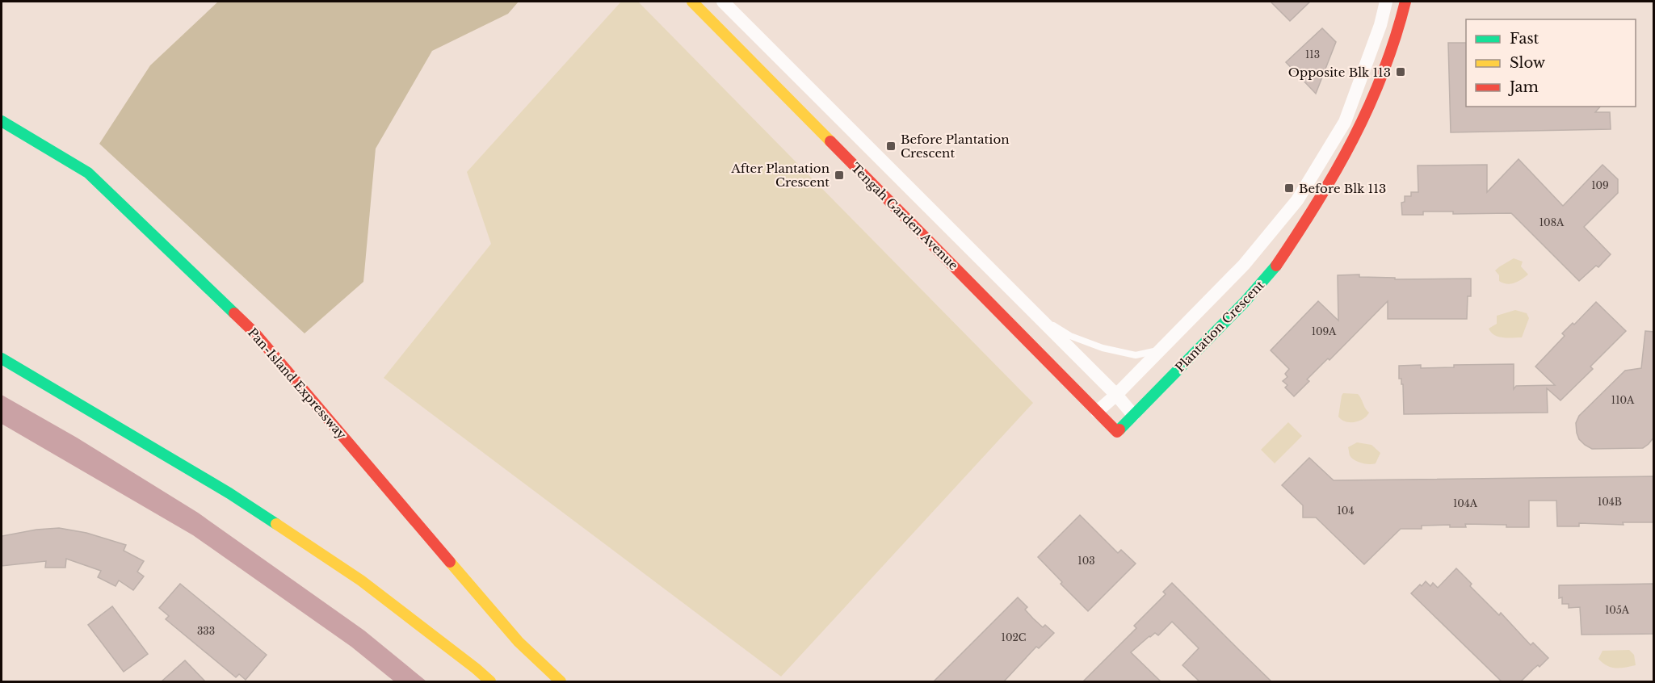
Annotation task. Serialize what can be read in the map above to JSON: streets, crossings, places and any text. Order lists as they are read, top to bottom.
{
  "streets": {
    "main road": ["Tengah Garden Avenue", "Plantation Crescent", "Pan-Island Expressway"]
  },
  "crossings": [
    ["Tengah Garden Avenue", "Plantation Crescent"]
  ],
  "places": {
    "transit": [
      "Opposite Blk 113",
      "Before Plantation Crescent",
      "After Plantation Crescent",
      "Before Blk 113"
    ]
  },
  "house_numbers": [
    "113",
    "109",
    "108A",
    "109A",
    "110A",
    "104B",
    "104A",
    "104",
    "103",
    "105A",
    "333",
    "102C"
  ],
  "legend": ["Fast", "Slow", "Jam"]
}
